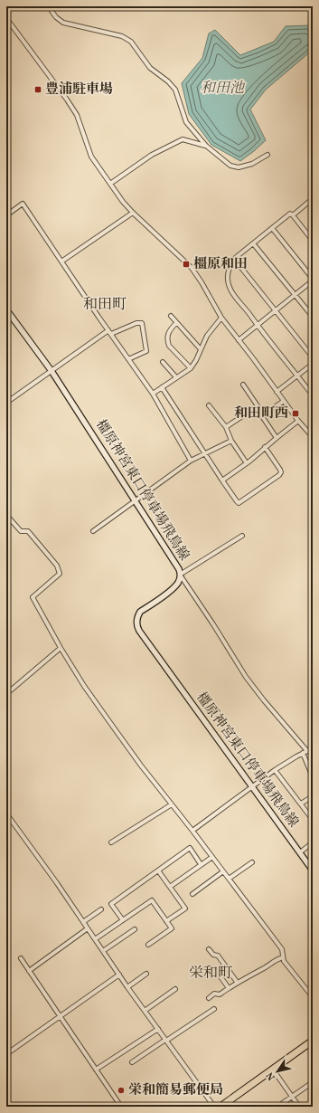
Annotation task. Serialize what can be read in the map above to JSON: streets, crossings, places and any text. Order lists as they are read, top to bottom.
{
  "streets": {
    "main road": ["橿原神宮東口停車場飛鳥線"]
  },
  "districts": ["和田町", "栄和町"],
  "water": ["和田池"],
  "places": {
    "transit": ["豊浦駐車場", "橿原和田", "和田町西"],
    "other": ["栄和簡易郵便局"]
  },
  "north": "bottom left"
}
